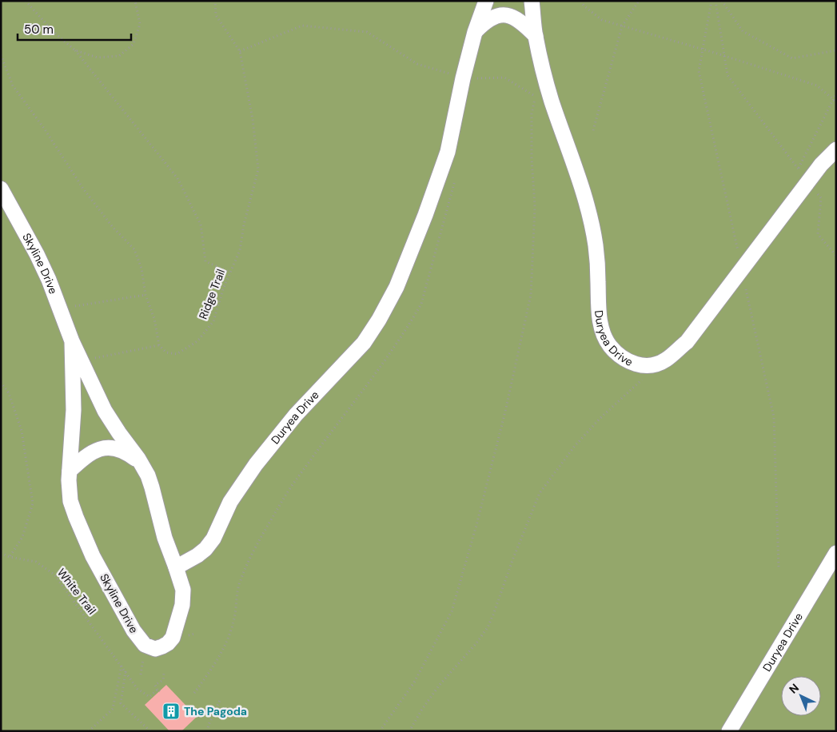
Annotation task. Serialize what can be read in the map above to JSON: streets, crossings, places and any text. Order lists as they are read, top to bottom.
{
  "streets": {
    "street": ["Skyline Drive", "Duryea Drive"],
    "path": ["Ridge Trail", "White Trail"]
  },
  "crossings": [
    ["Skyline Drive", "Duryea Drive"]
  ],
  "places": {
    "building": ["The Pagoda"]
  },
  "scale_bar": "50 m",
  "north": "top left"
}
